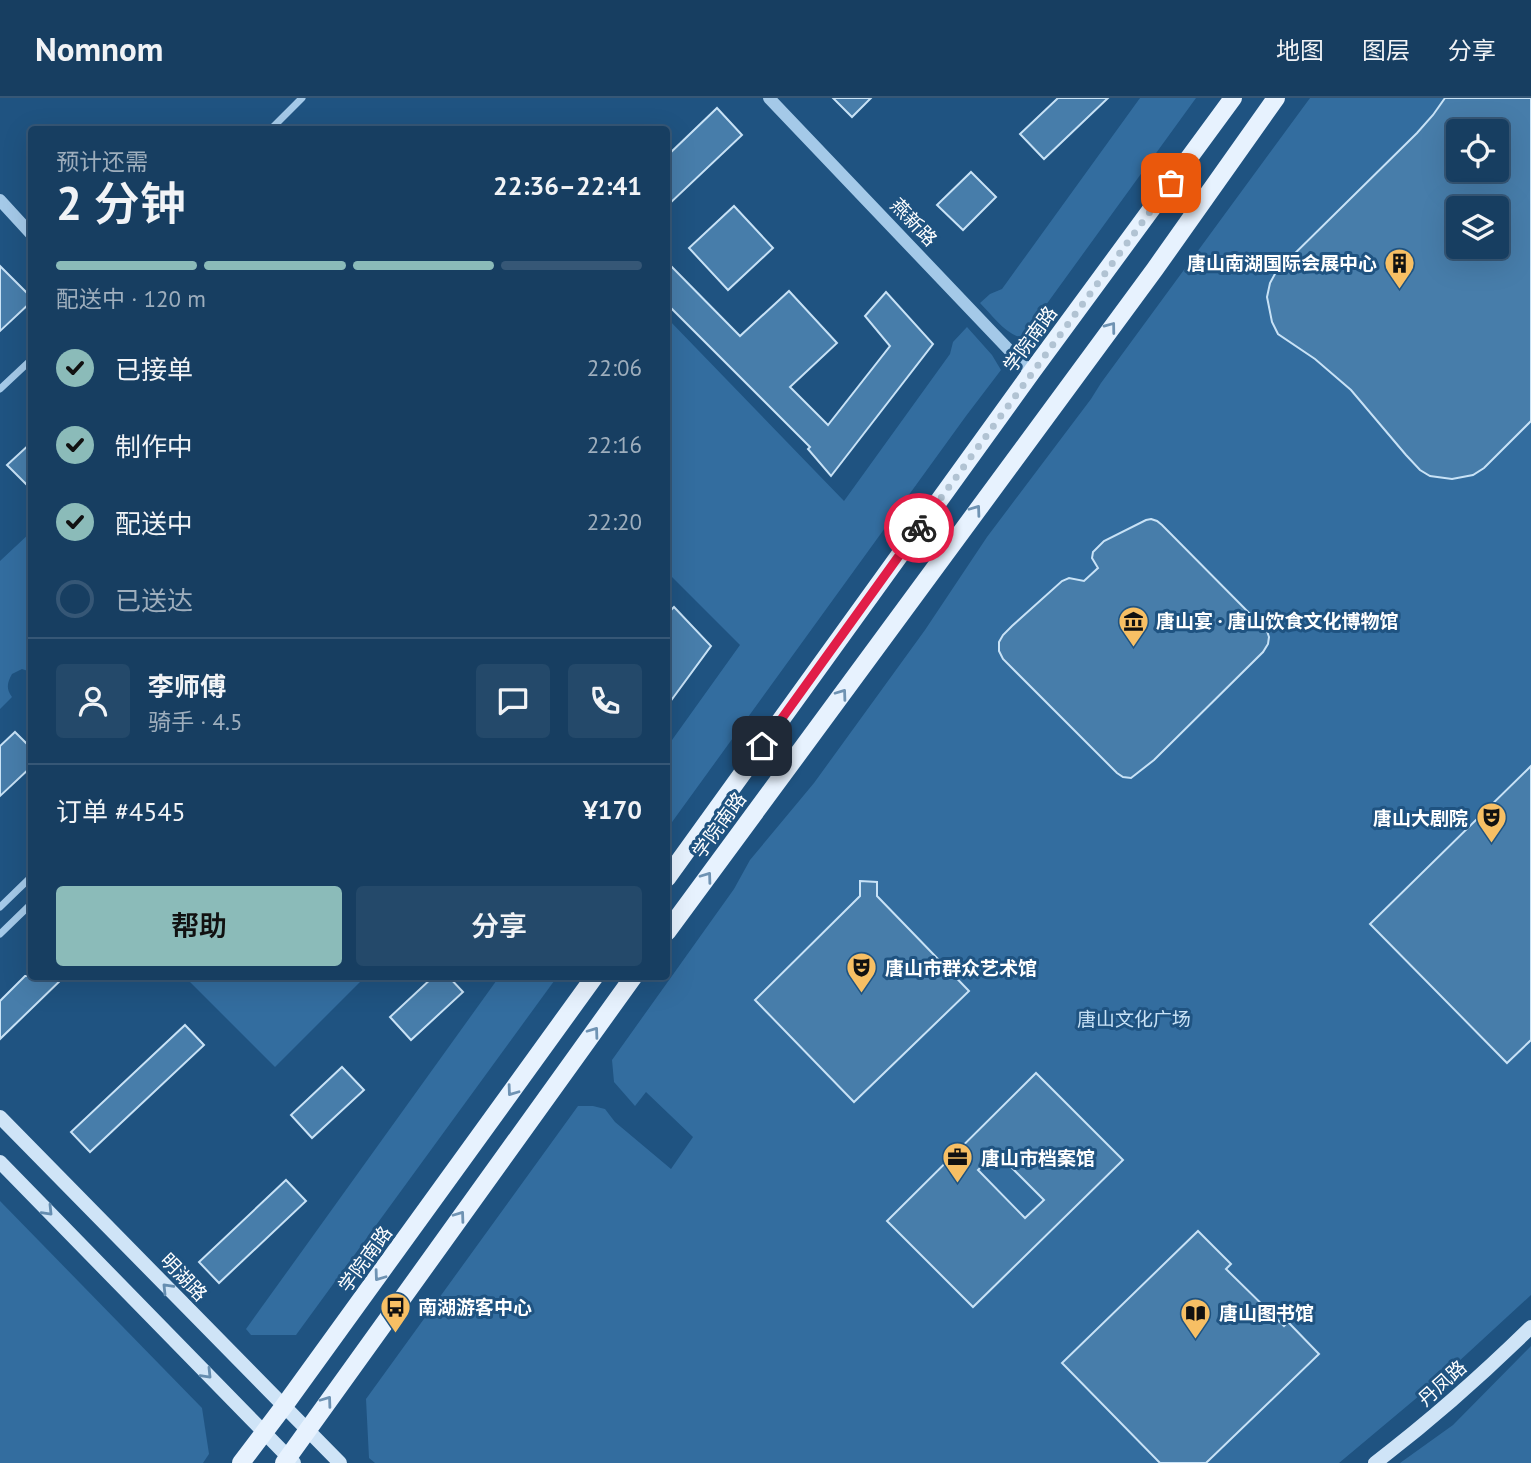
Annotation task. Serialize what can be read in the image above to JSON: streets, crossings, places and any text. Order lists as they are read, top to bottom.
{
  "streets": {
    "main road": ["学院南路", "明湖路", "丹凤路"],
    "street": ["燕新路"]
  },
  "crossings": [
    ["燕新路", "学院南路"],
    ["学院南路", "明湖路"]
  ],
  "parks": ["唐山文化广场"],
  "places": {
    "building": ["唐山南湖国际会展中心"],
    "museum": ["唐山宴 · 唐山饮食文化博物馆"],
    "theatre": ["唐山大剧院", "唐山市群众艺术馆"],
    "office": ["唐山市档案馆"],
    "bus stop": ["南湖游客中心"],
    "library": ["唐山图书馆"]
  },
  "page": {
    "header": "Nomnom",
    "nav": ["地图", "图层", "分享"],
    "heading": ["2 分钟", "预计还需", "22:36–22:41"],
    "panel": [
      "李师傅",
      "骑手 · 4.5",
      "订单 #4545",
      "¥170"
    ],
    "bar": "配送中 · 120 m",
    "list": [
      ["已接单", "22:06"],
      ["制作中", "22:16"],
      ["配送中", "22:20"],
      "已送达"
    ],
    "buttons": ["帮助", "分享"]
  }
}
